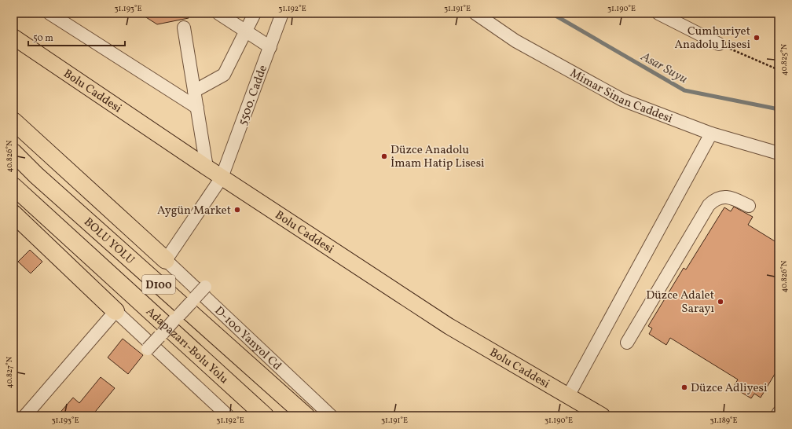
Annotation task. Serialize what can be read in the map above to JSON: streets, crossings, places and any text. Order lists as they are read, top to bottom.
{
  "streets": {
    "highway": ["BOLU YOLU", "D100", "Adapazarı-Bolu Yolu"],
    "main road": ["Bolu Caddesi"],
    "street": ["5500. Cadde", "Mimar Sinan Caddesi", "D-100 Yanyol Cd"]
  },
  "crossings": [
    ["Bolu Caddesi", "5500. Cadde"],
    ["5500. Cadde", "D-100 Yanyol Cd"]
  ],
  "water": ["Asar Suyu"],
  "places": [
    "Cumhuriyet Anadolu Lisesi",
    "Düzce Anadolu İmam Hatip Lisesi",
    "Aygün Market",
    "Düzce Adalet Sarayı",
    "Düzce Adliyesi"
  ],
  "scale_bar": "50 m",
  "coordinates": [
    "31.193°E",
    "31.192°E",
    "31.191°E",
    "31.190°E",
    "40.825°N",
    "40.826°N",
    "40.827°N",
    "31.189°E"
  ]
}
